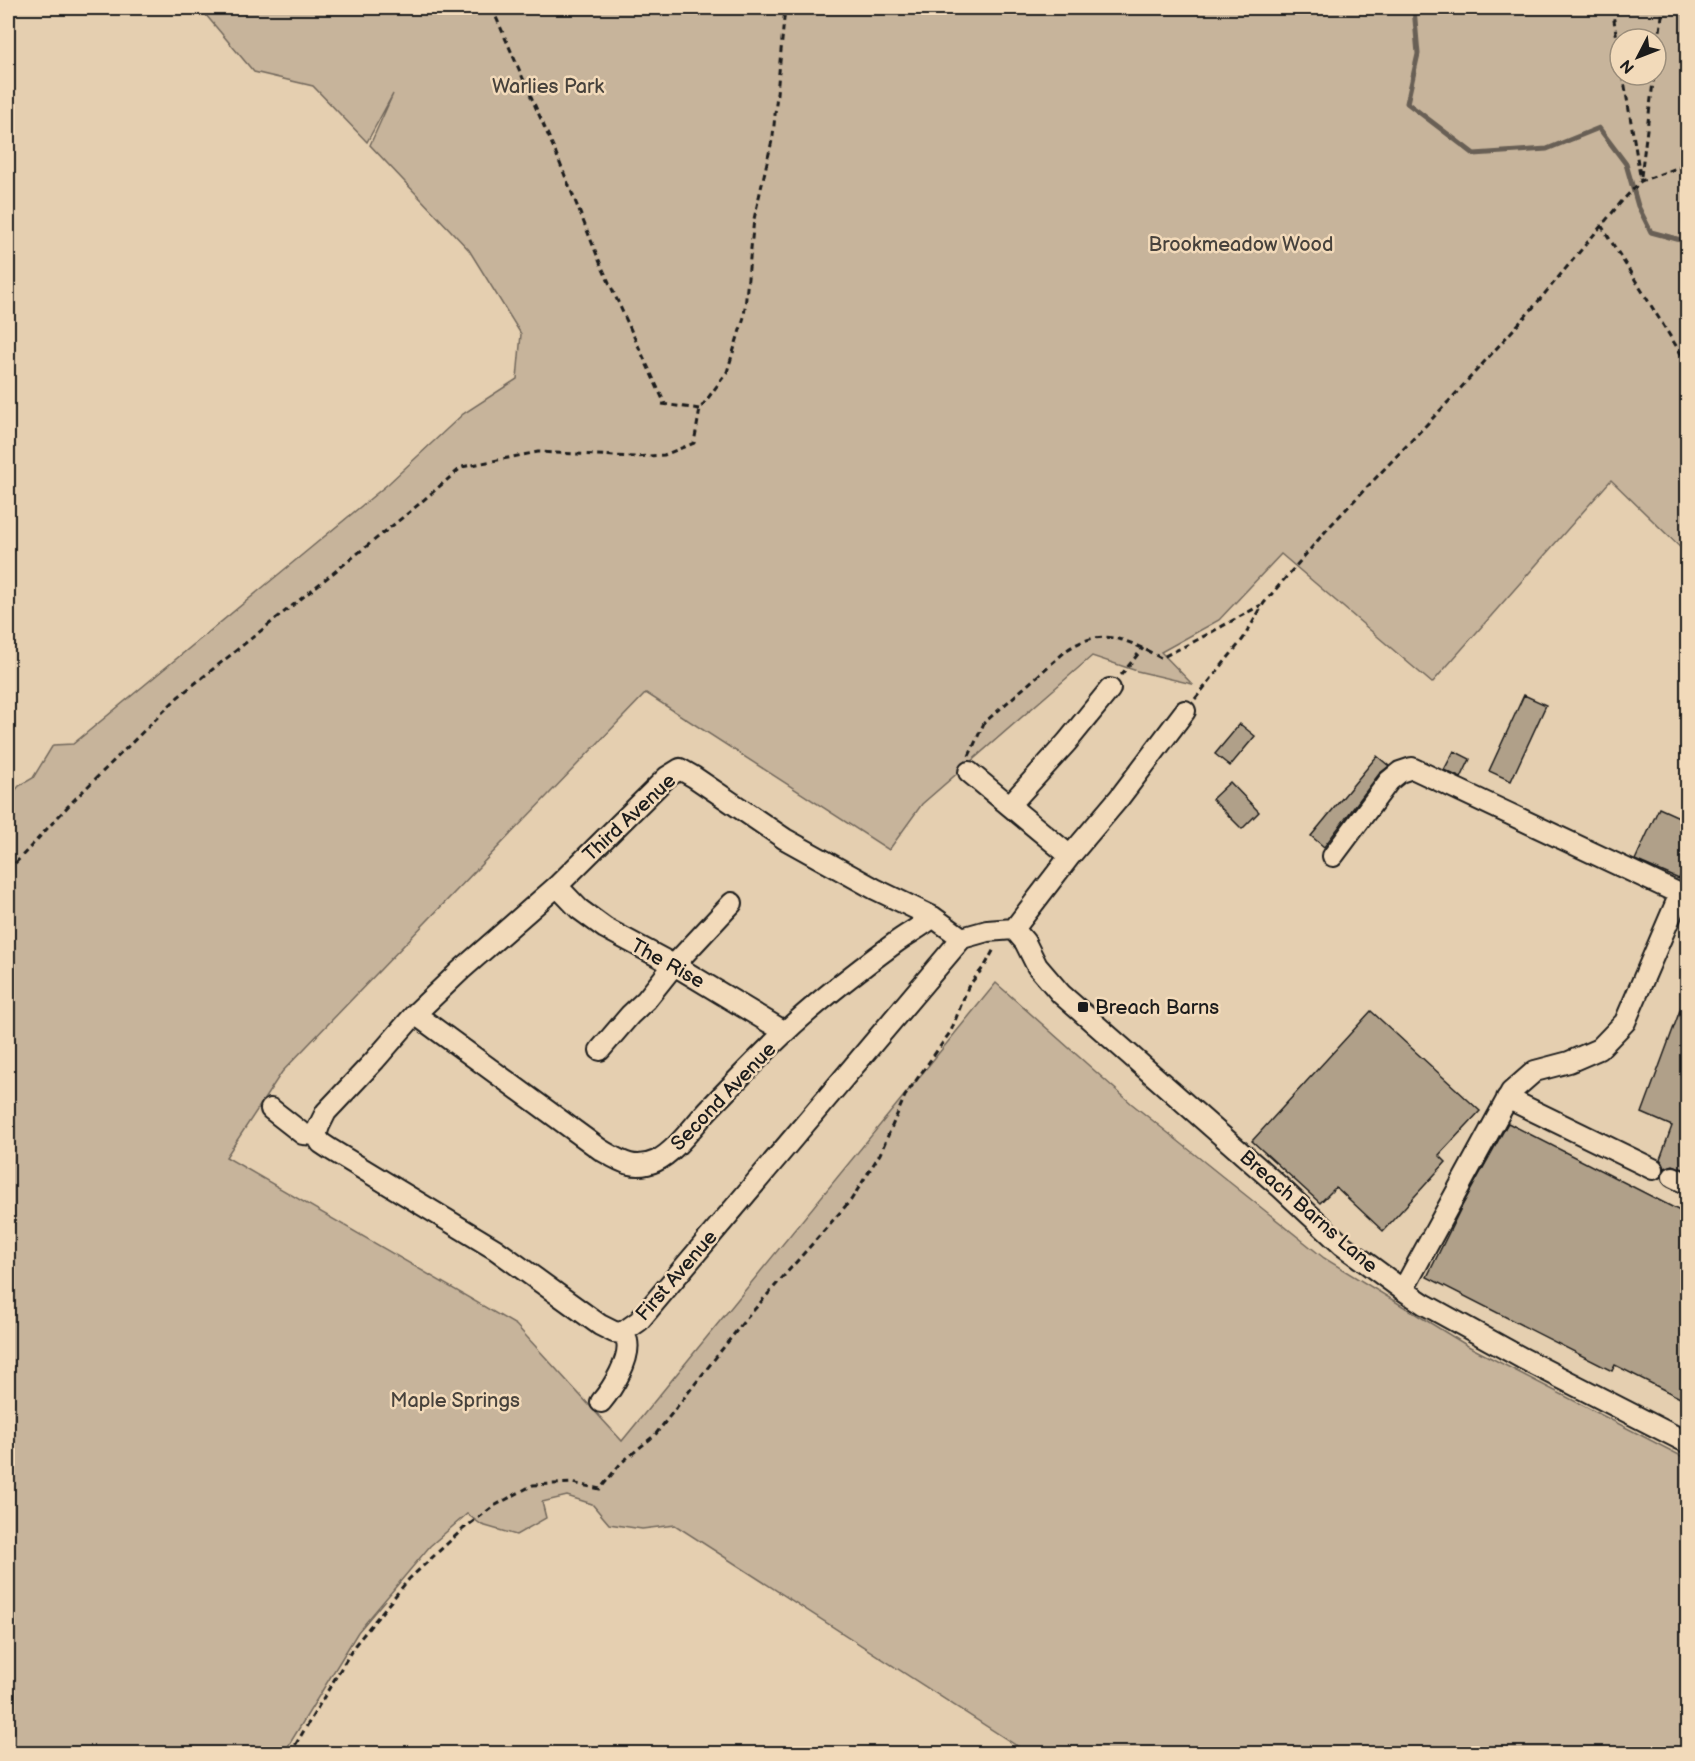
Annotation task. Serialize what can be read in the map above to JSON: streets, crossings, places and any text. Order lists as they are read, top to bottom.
{
  "streets": {
    "street": [
      "Third Avenue",
      "The Rise",
      "Second Avenue",
      "Breach Barns Lane",
      "First Avenue"
    ]
  },
  "crossings": [
    ["Third Avenue", "The Rise"],
    ["Third Avenue", "Second Avenue"],
    ["The Rise", "Second Avenue"]
  ],
  "parks": ["Warlies Park", "Brookmeadow Wood", "Maple Springs"],
  "places": {
    "transit": ["Breach Barns"]
  },
  "north": "bottom left"
}
